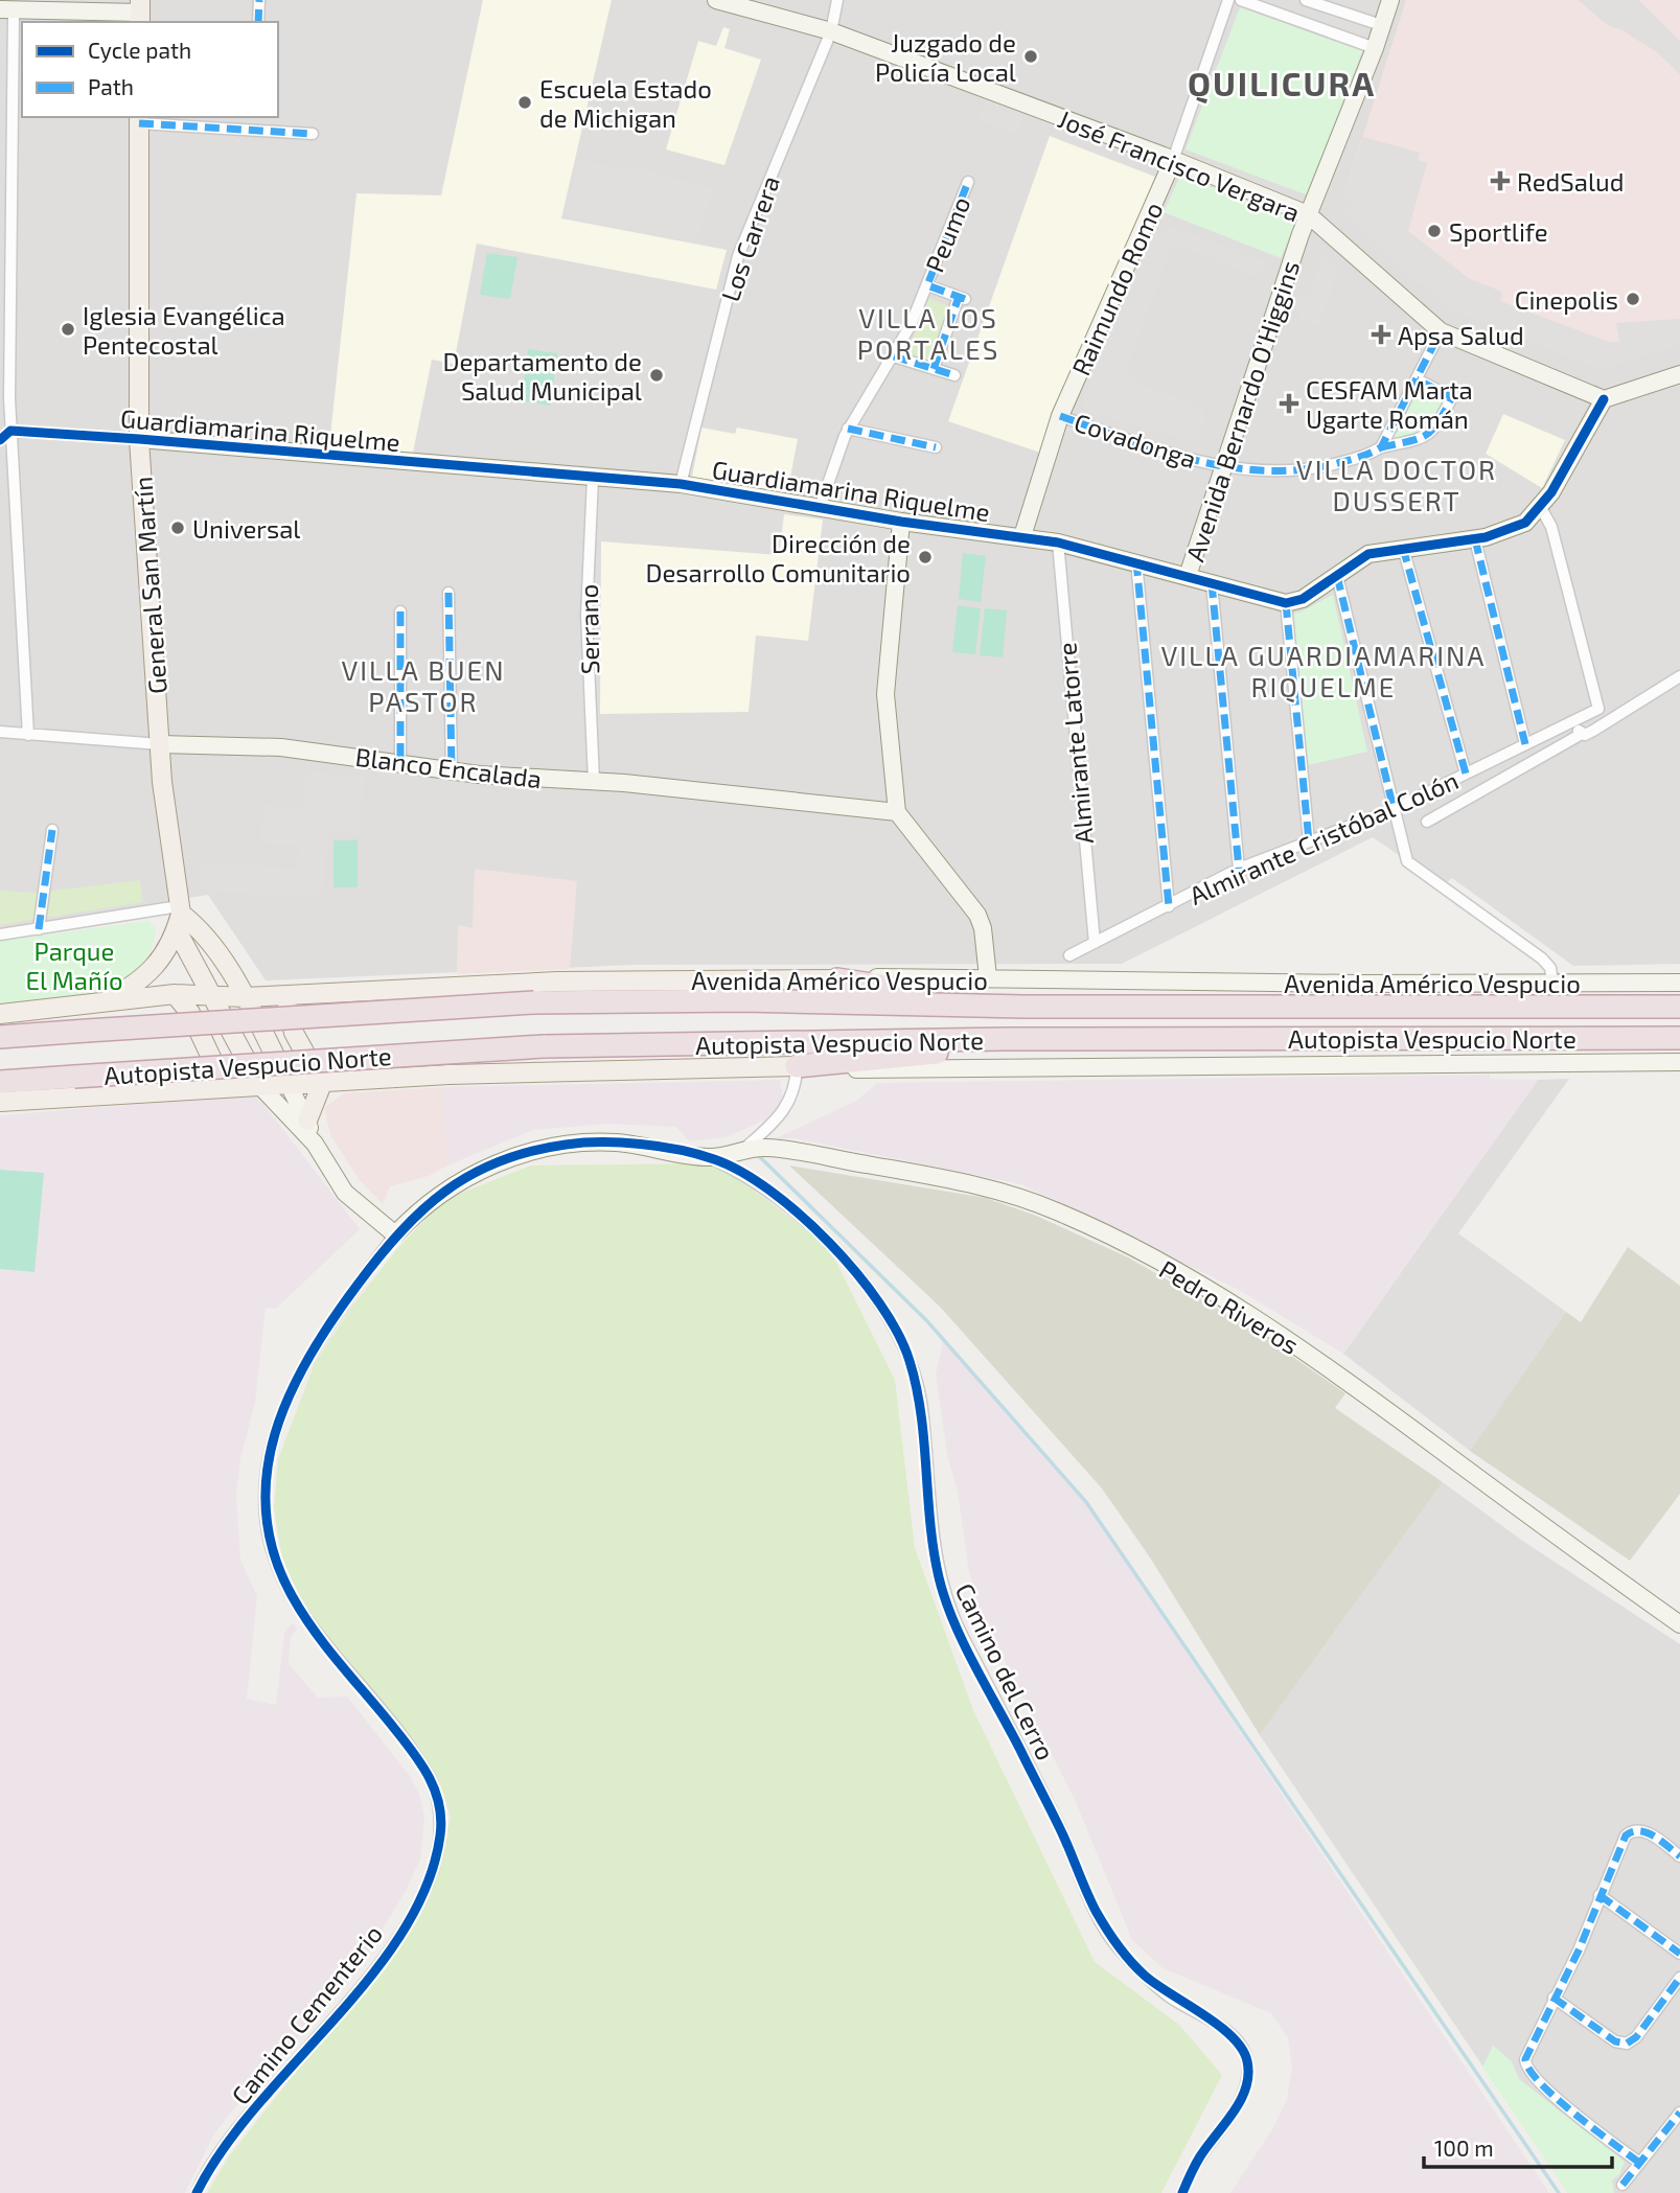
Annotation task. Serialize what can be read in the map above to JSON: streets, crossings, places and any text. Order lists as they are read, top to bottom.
{
  "streets": {
    "highway": ["Autopista Vespucio Norte"],
    "main road": ["General San Martín", "Avenida Américo Vespucio"],
    "street": [
      "José Francisco Vergara",
      "Peumo",
      "Los Carrera",
      "Raimundo Romo",
      "Avenida Bernardo O'Higgins",
      "Guardiamarina Riquelme",
      "Covadonga",
      "Serrano",
      "Almirante Latorre",
      "Blanco Encalada",
      "Almirante Cristóbal Colón",
      "Pedro Riveros",
      "Camino del Cerro",
      "Camino Cementerio"
    ]
  },
  "crossings": [
    ["José Francisco Vergara", "Los Carrera"],
    ["José Francisco Vergara", "Raimundo Romo"],
    ["José Francisco Vergara", "Avenida Bernardo O'Higgins"],
    ["Peumo", "Guardiamarina Riquelme"],
    ["Los Carrera", "Guardiamarina Riquelme"],
    ["Raimundo Romo", "Guardiamarina Riquelme"],
    ["Raimundo Romo", "Covadonga"],
    ["Avenida Bernardo O'Higgins", "Guardiamarina Riquelme"],
    ["Avenida Bernardo O'Higgins", "Covadonga"],
    ["Guardiamarina Riquelme", "General San Martín"],
    ["Guardiamarina Riquelme", "Serrano"],
    ["Guardiamarina Riquelme", "Almirante Latorre"],
    ["General San Martín", "Blanco Encalada"],
    ["General San Martín", "Avenida Américo Vespucio"],
    ["Serrano", "Blanco Encalada"],
    ["Almirante Latorre", "Almirante Cristóbal Colón"],
    ["Pedro Riveros", "Camino del Cerro"],
    ["Pedro Riveros", "Camino Cementerio"],
    ["Camino del Cerro", "Camino Cementerio"]
  ],
  "districts": [
    "QUILICURA",
    "VILLA LOS PORTALES",
    "VILLA DOCTOR DUSSERT",
    "VILLA GUARDIAMARINA RIQUELME",
    "VILLA BUEN PASTOR"
  ],
  "parks": ["Parque El Mañío"],
  "places": {
    "other": [
      "Juzgado de Policía Local",
      "Escuela Estado de Michigan",
      "Sportlife",
      "Cinepolis",
      "Iglesia Evangélica Pentecostal",
      "Departamento de Salud Municipal",
      "Universal",
      "Dirección de Desarrollo Comunitario"
    ],
    "health": ["RedSalud", "Apsa Salud", "CESFAM Marta Ugarte Román"]
  },
  "legend": ["Cycle path", "Path"],
  "scale_bar": "100 m"
}
